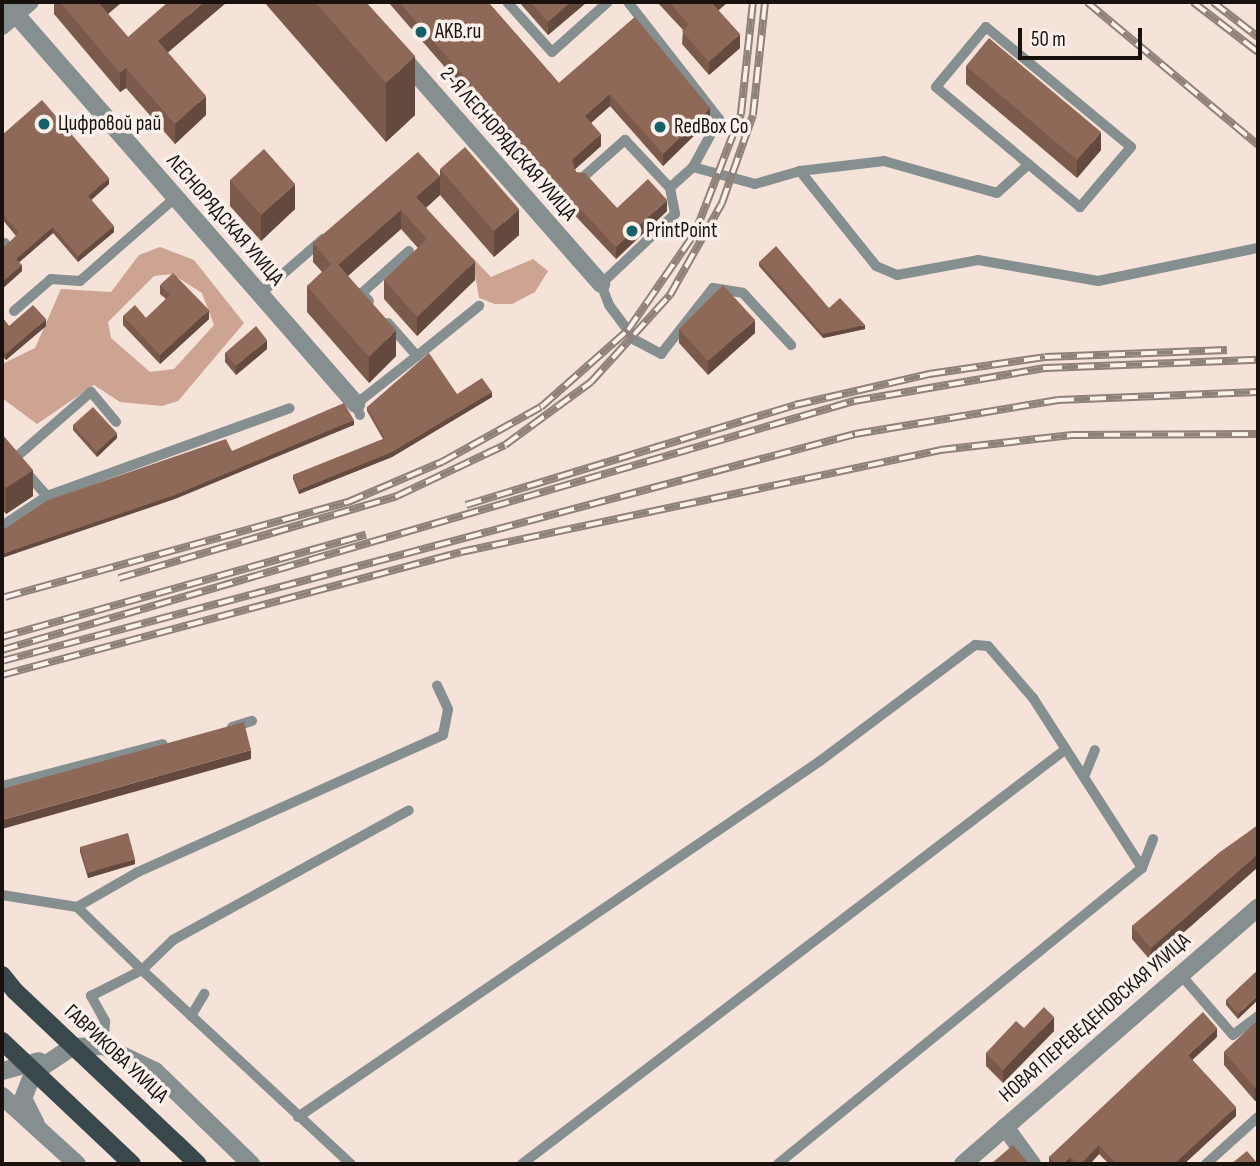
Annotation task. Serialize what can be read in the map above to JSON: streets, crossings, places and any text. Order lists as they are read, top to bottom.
{
  "streets": {
    "main road": ["ГАВРИКОВА УЛИЦА"],
    "street": ["2-Я ЛЕСНОРЯДСКАЯ УЛИЦА", "ЛЕСНОРЯДСКАЯ УЛИЦА", "НОВАЯ ПЕРЕВЕДЕНОВСКАЯ УЛИЦА"]
  },
  "places": [
    "AKB.ru",
    "Цифровой рай",
    "RedBox Co",
    "PrintPoint"
  ],
  "scale_bar": "50 m"
}
